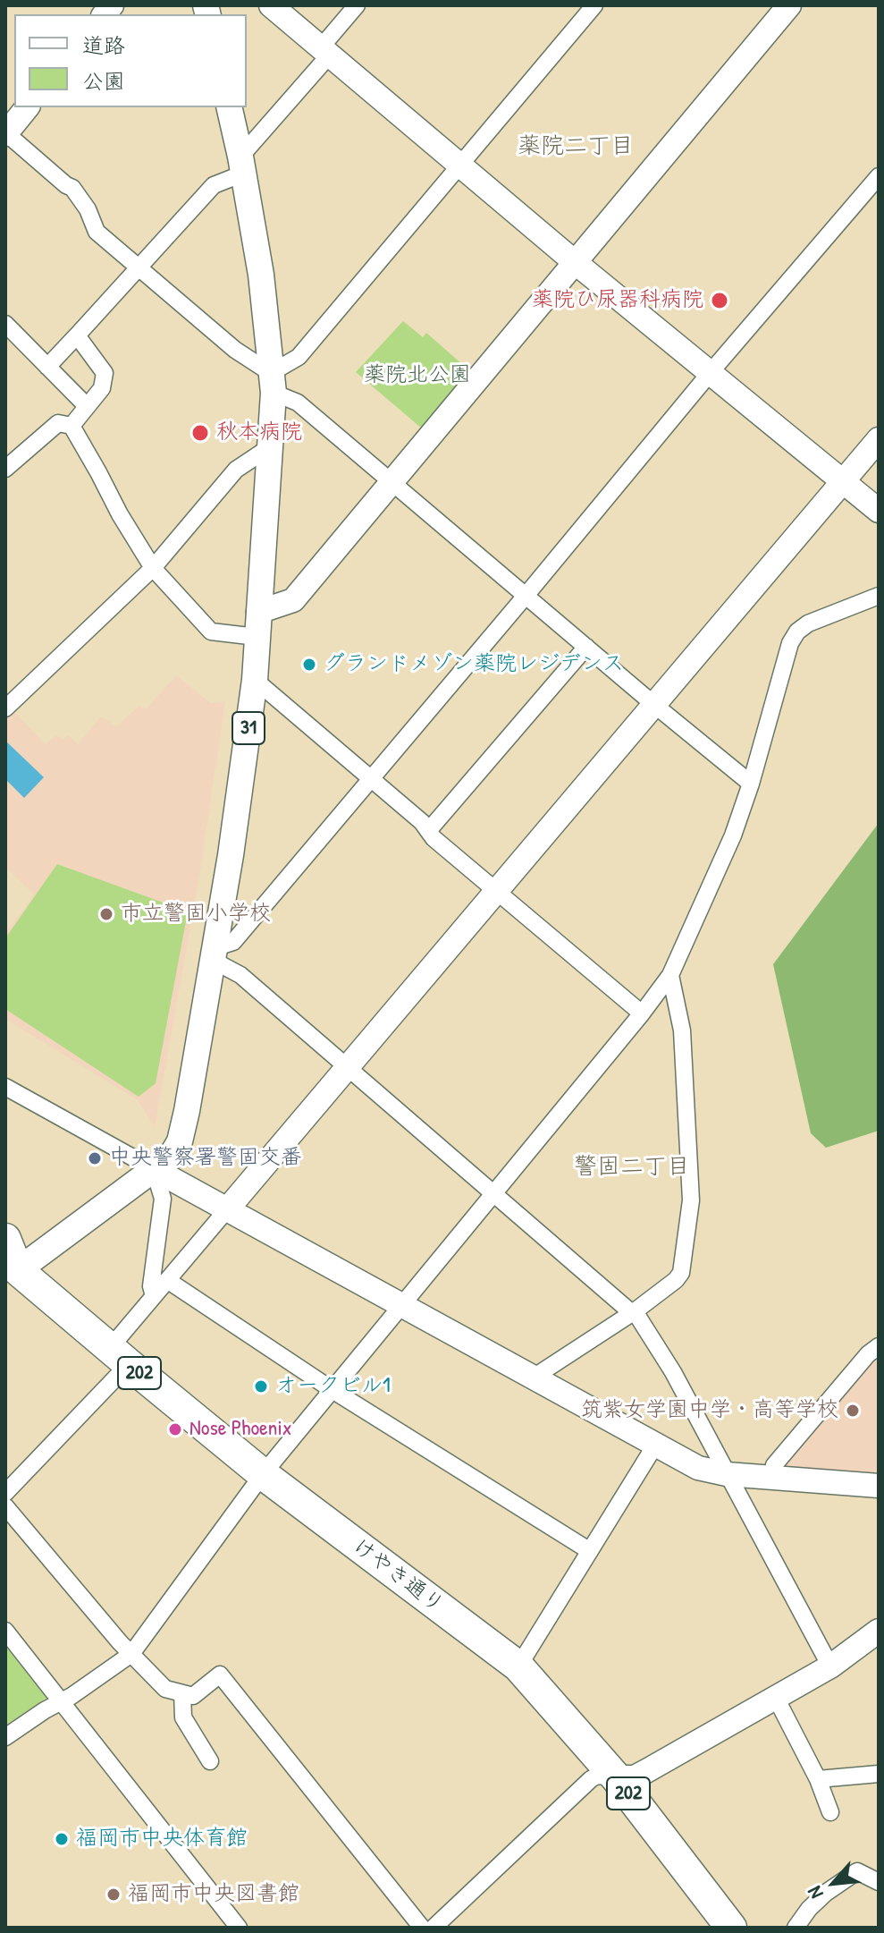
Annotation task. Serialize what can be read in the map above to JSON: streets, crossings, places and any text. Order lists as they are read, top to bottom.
{
  "streets": {
    "highway": ["202", "けやき通り"],
    "main road": ["31"]
  },
  "crossings": [
    ["31", "202"],
    ["31", "けやき通り"],
    ["202", "けやき通り"]
  ],
  "districts": ["薬院二丁目", "警固二丁目"],
  "parks": ["薬院北公園"],
  "places": [
    "薬院ひ尿器科病院",
    "秋本病院",
    "グランドメゾン薬院レジデンス",
    "市立警固小学校",
    "中央警察署警固交番",
    "オークビル1",
    "筑紫女学園中学・高等学校",
    "Nose Phoenix",
    "福岡市中央体育館",
    "福岡市中央図書館"
  ],
  "legend": ["道路", "公園"],
  "north": "bottom left"
}
